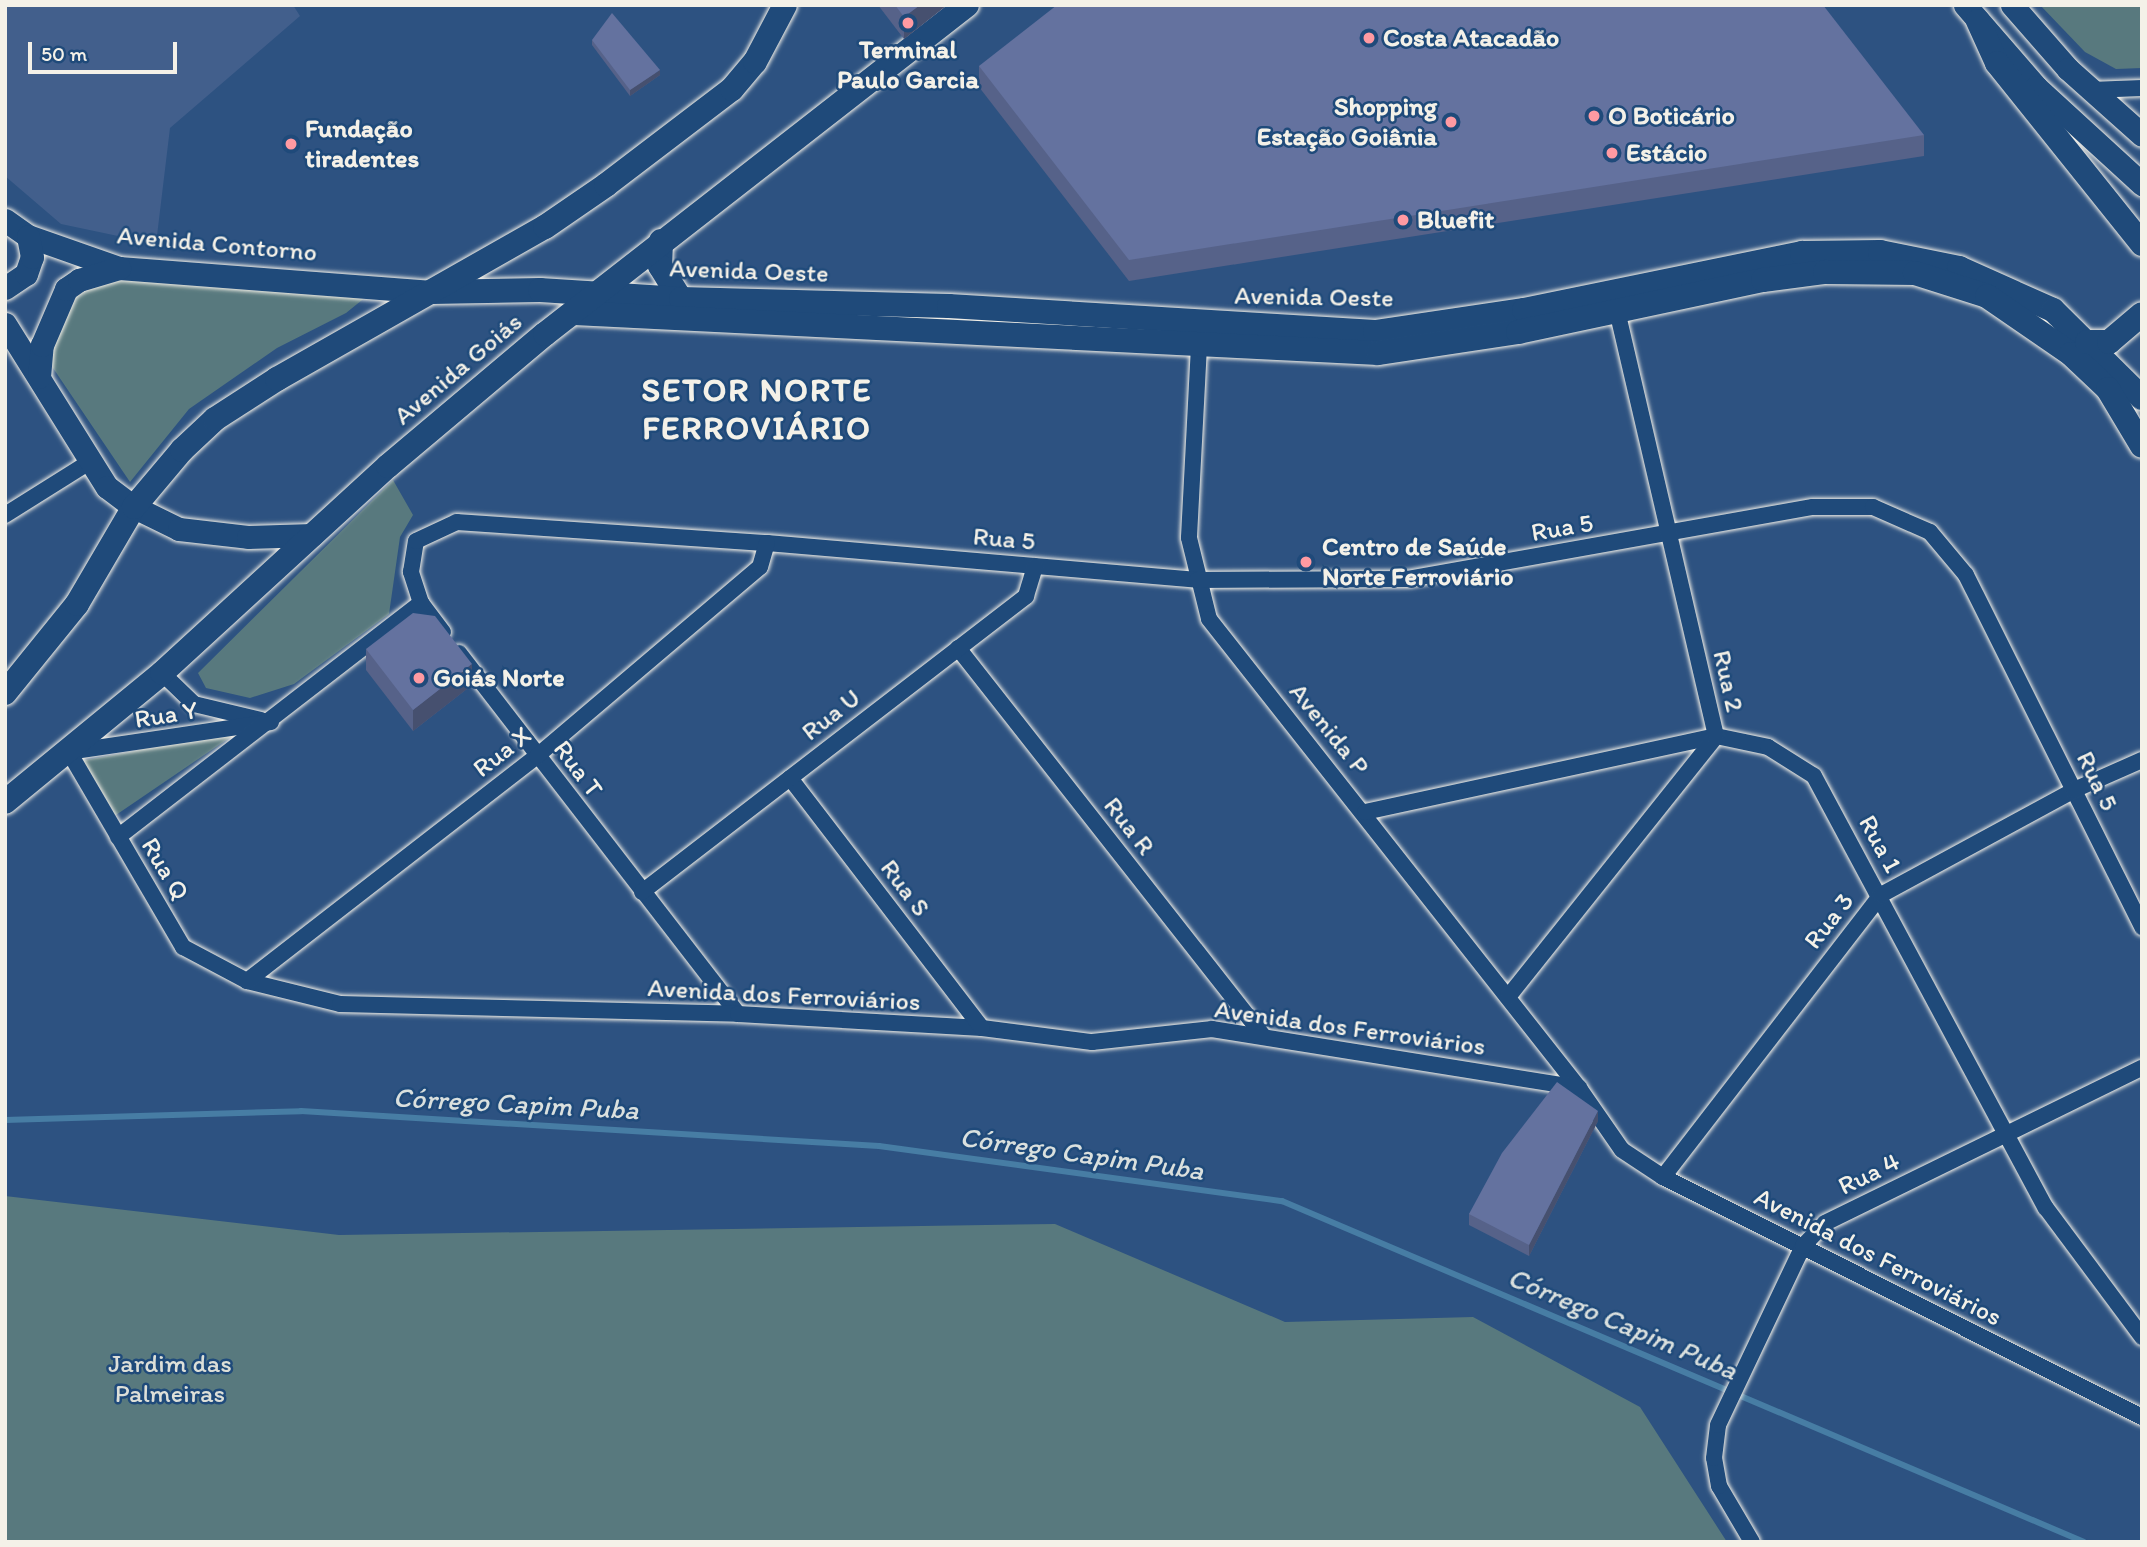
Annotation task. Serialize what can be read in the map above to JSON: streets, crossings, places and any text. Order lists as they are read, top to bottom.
{
  "streets": {
    "main road": ["Avenida Contorno", "Avenida Oeste", "Avenida Goiás"],
    "street": [
      "Rua 5",
      "Rua 2",
      "Rua Y",
      "Rua U",
      "Avenida P",
      "Rua X",
      "Rua T",
      "Rua R",
      "Rua 1",
      "Rua Q",
      "Rua S",
      "Rua 3",
      "Avenida dos Ferroviários",
      "Rua 4"
    ]
  },
  "crossings": [
    ["Avenida Contorno", "Avenida Oeste"],
    ["Avenida Oeste", "Avenida Goiás"],
    ["Avenida Oeste", "Rua 2"],
    ["Avenida Oeste", "Avenida P"],
    ["Avenida Goiás", "Rua Y"],
    ["Avenida Goiás", "Rua Q"],
    ["Rua 5", "Rua 2"],
    ["Rua 5", "Rua U"],
    ["Rua 5", "Avenida P"],
    ["Rua 5", "Rua X"],
    ["Rua 5", "Rua T"],
    ["Rua 5", "Rua 3"],
    ["Rua 2", "Avenida P"],
    ["Rua 2", "Rua 1"],
    ["Rua Y", "Rua T"],
    ["Rua Y", "Rua Q"],
    ["Rua U", "Rua T"],
    ["Rua U", "Rua R"],
    ["Rua U", "Rua S"],
    ["Avenida P", "Rua 1"],
    ["Avenida P", "Avenida dos Ferroviários"],
    ["Rua X", "Rua T"],
    ["Rua X", "Rua Q"],
    ["Rua X", "Avenida dos Ferroviários"],
    ["Rua T", "Avenida dos Ferroviários"],
    ["Rua R", "Avenida dos Ferroviários"],
    ["Rua 1", "Rua 3"],
    ["Rua 1", "Rua 4"],
    ["Rua Q", "Avenida dos Ferroviários"],
    ["Rua S", "Avenida dos Ferroviários"],
    ["Rua 3", "Avenida dos Ferroviários"],
    ["Avenida dos Ferroviários", "Rua 4"]
  ],
  "districts": ["SETOR NORTE FERROVIÁRIO"],
  "water": ["Córrego Capim Puba"],
  "parks": ["Jardim das Palmeiras"],
  "places": [
    "Terminal Paulo Garcia",
    "Costa Atacadão",
    "O Boticário",
    "Shopping Estação Goiânia",
    "Fundação tiradentes",
    "Estácio",
    "Bluefit",
    "Centro de Saúde Norte Ferroviário",
    "Goiás Norte"
  ],
  "scale_bar": "50 m"
}
